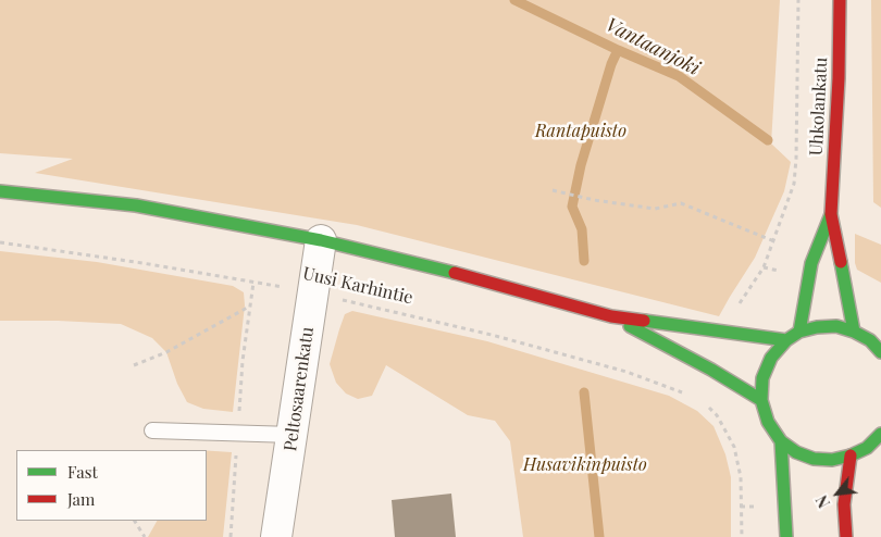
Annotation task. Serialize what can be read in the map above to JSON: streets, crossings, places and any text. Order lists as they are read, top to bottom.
{
  "streets": {
    "street": ["Uhkolankatu", "Uusi Karhintie", "Peltosaarenkatu"]
  },
  "crossings": [
    ["Uusi Karhintie", "Peltosaarenkatu"]
  ],
  "water": ["Vantaanjoki"],
  "parks": ["Rantapuisto", "Husavikinpuisto"],
  "legend": ["Fast", "Jam"],
  "north": "bottom left"
}
